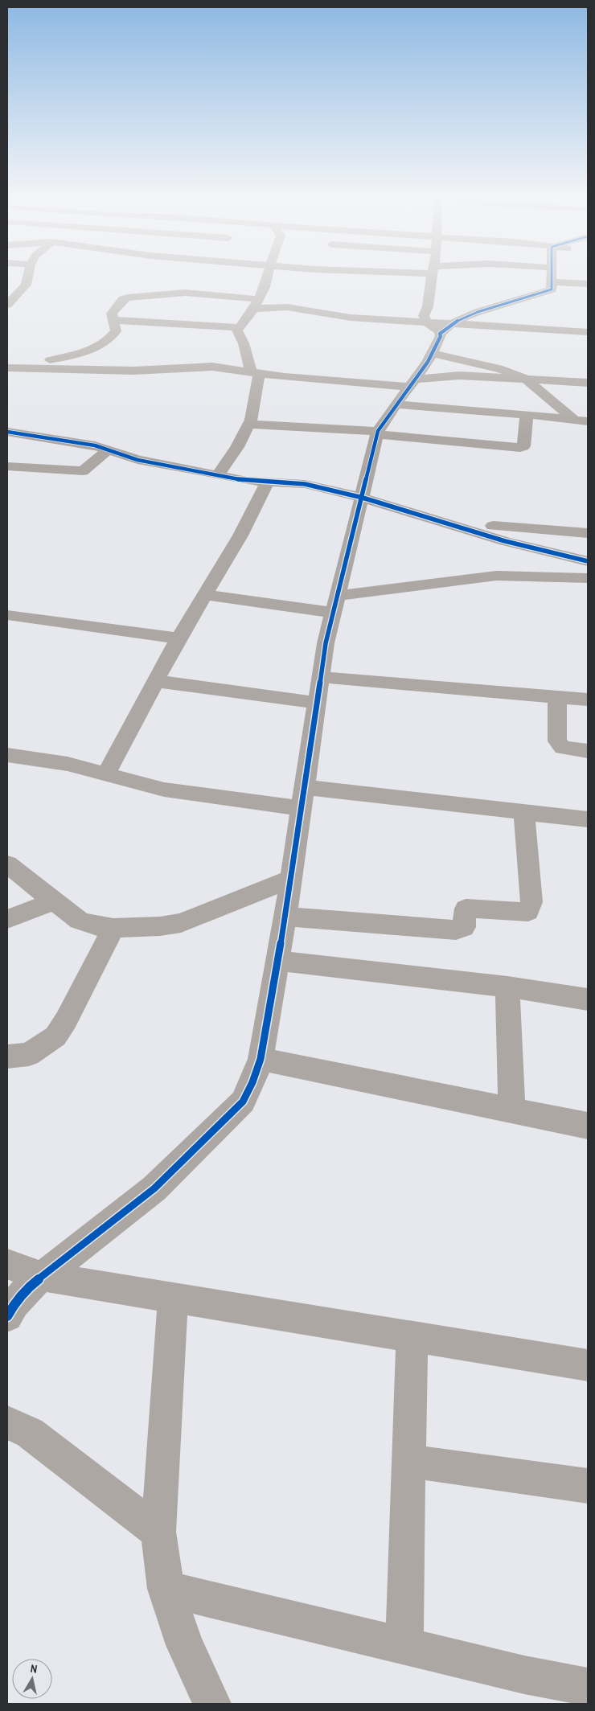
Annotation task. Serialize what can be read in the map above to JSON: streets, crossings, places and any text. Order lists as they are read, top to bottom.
{
  "north": "top"
}
